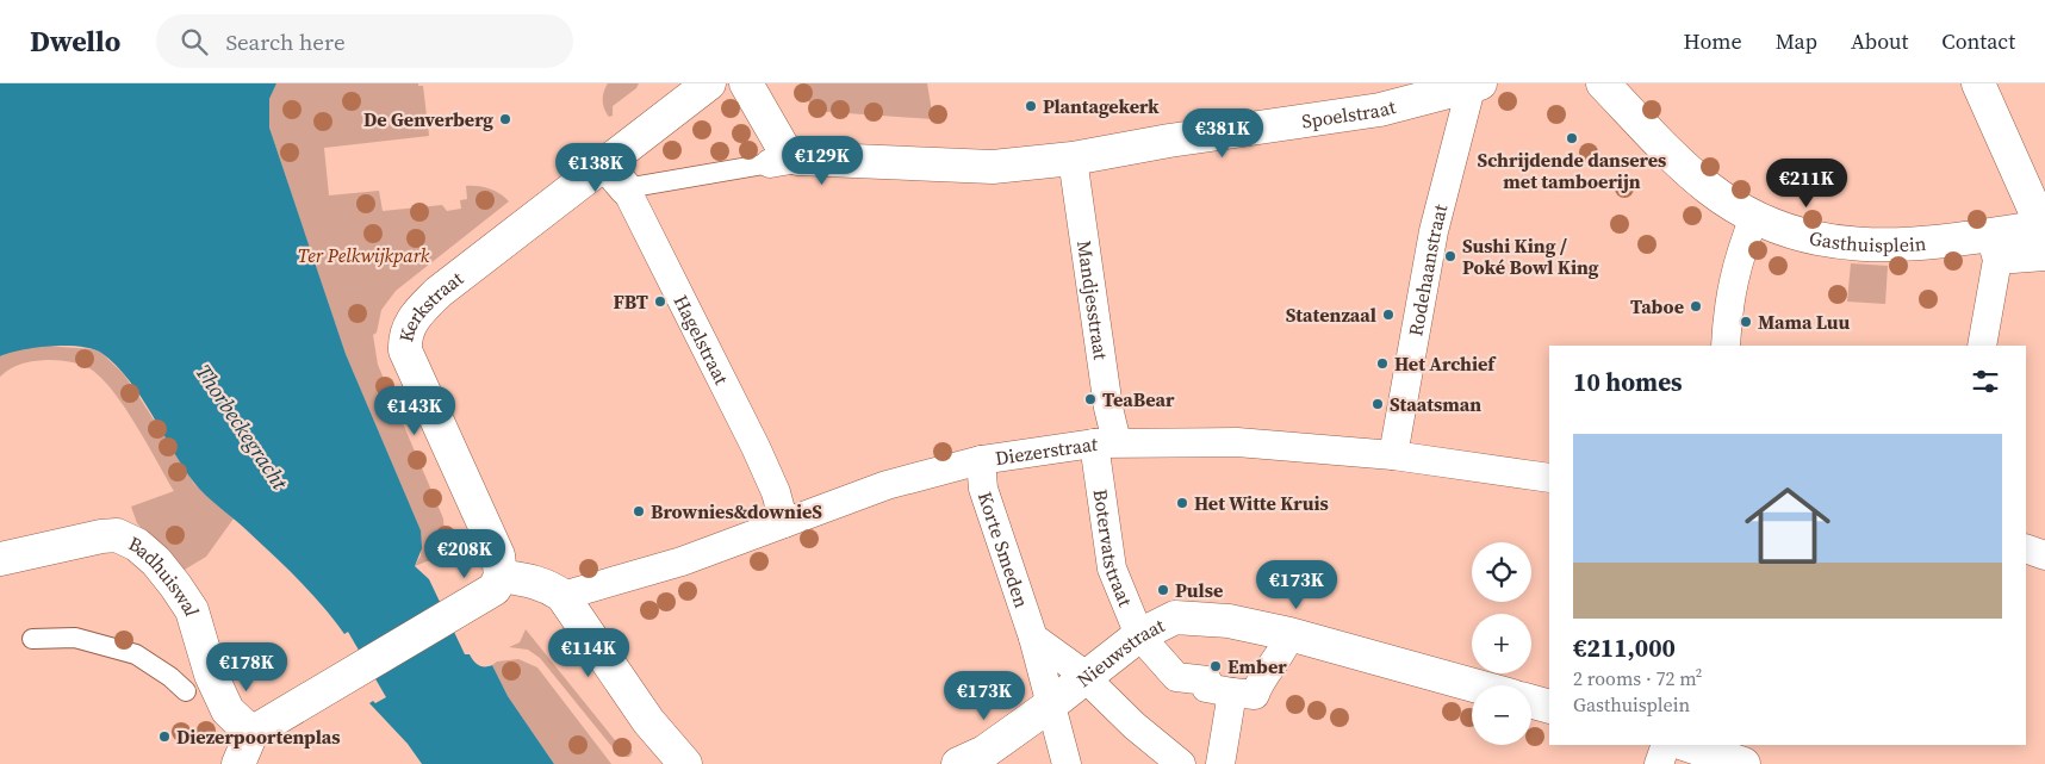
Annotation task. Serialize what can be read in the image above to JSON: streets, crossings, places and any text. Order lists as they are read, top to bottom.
{
  "streets": {
    "street": [
      "Spoelstraat",
      "Gasthuisplein",
      "Rodehaanstraat",
      "Mandjesstraat",
      "Kerkstraat",
      "Hagelstraat",
      "Diezerstraat",
      "Botervatstraat",
      "Korte Smeden",
      "Badhuiswal",
      "Nieuwstraat"
    ]
  },
  "crossings": [
    ["Spoelstraat", "Rodehaanstraat"],
    ["Spoelstraat", "Mandjesstraat"],
    ["Spoelstraat", "Kerkstraat"],
    ["Rodehaanstraat", "Diezerstraat"],
    ["Mandjesstraat", "Diezerstraat"],
    ["Mandjesstraat", "Botervatstraat"],
    ["Kerkstraat", "Hagelstraat"],
    ["Hagelstraat", "Diezerstraat"],
    ["Diezerstraat", "Botervatstraat"],
    ["Diezerstraat", "Korte Smeden"],
    ["Botervatstraat", "Nieuwstraat"],
    ["Korte Smeden", "Nieuwstraat"]
  ],
  "water": ["Thorbeckegracht"],
  "parks": ["Ter Pelkwijkpark"],
  "places": [
    "Plantagekerk",
    "De Genverberg",
    "Schrijdende danseres met tamboerijn",
    "Sushi King / Poké Bowl King",
    "FBT",
    "Taboe",
    "Statenzaal",
    "Mama Luu",
    "Het Archief",
    "TeaBear",
    "Staatsman",
    "Het Witte Kruis",
    "Brownies&downieS",
    "Pulse",
    "Ember",
    "Diezerpoortenplas"
  ],
  "page": {
    "header": "Dwello",
    "search": "Search here",
    "nav": [
      "Home",
      "Map",
      "About",
      "Contact"
    ],
    "price": [
      "€381K",
      "€129K",
      "€138K",
      "€211K",
      "€143K",
      "€208K",
      "€173K",
      "€114K",
      "€178K",
      "€173K"
    ],
    "heading": "10 homes",
    "list": [
      {
        "name": "€211,000",
        "note": "2 rooms · 72 m² · Gasthuisplein"
      }
    ],
    "map_buttons": ["+", "−"]
  }
}
